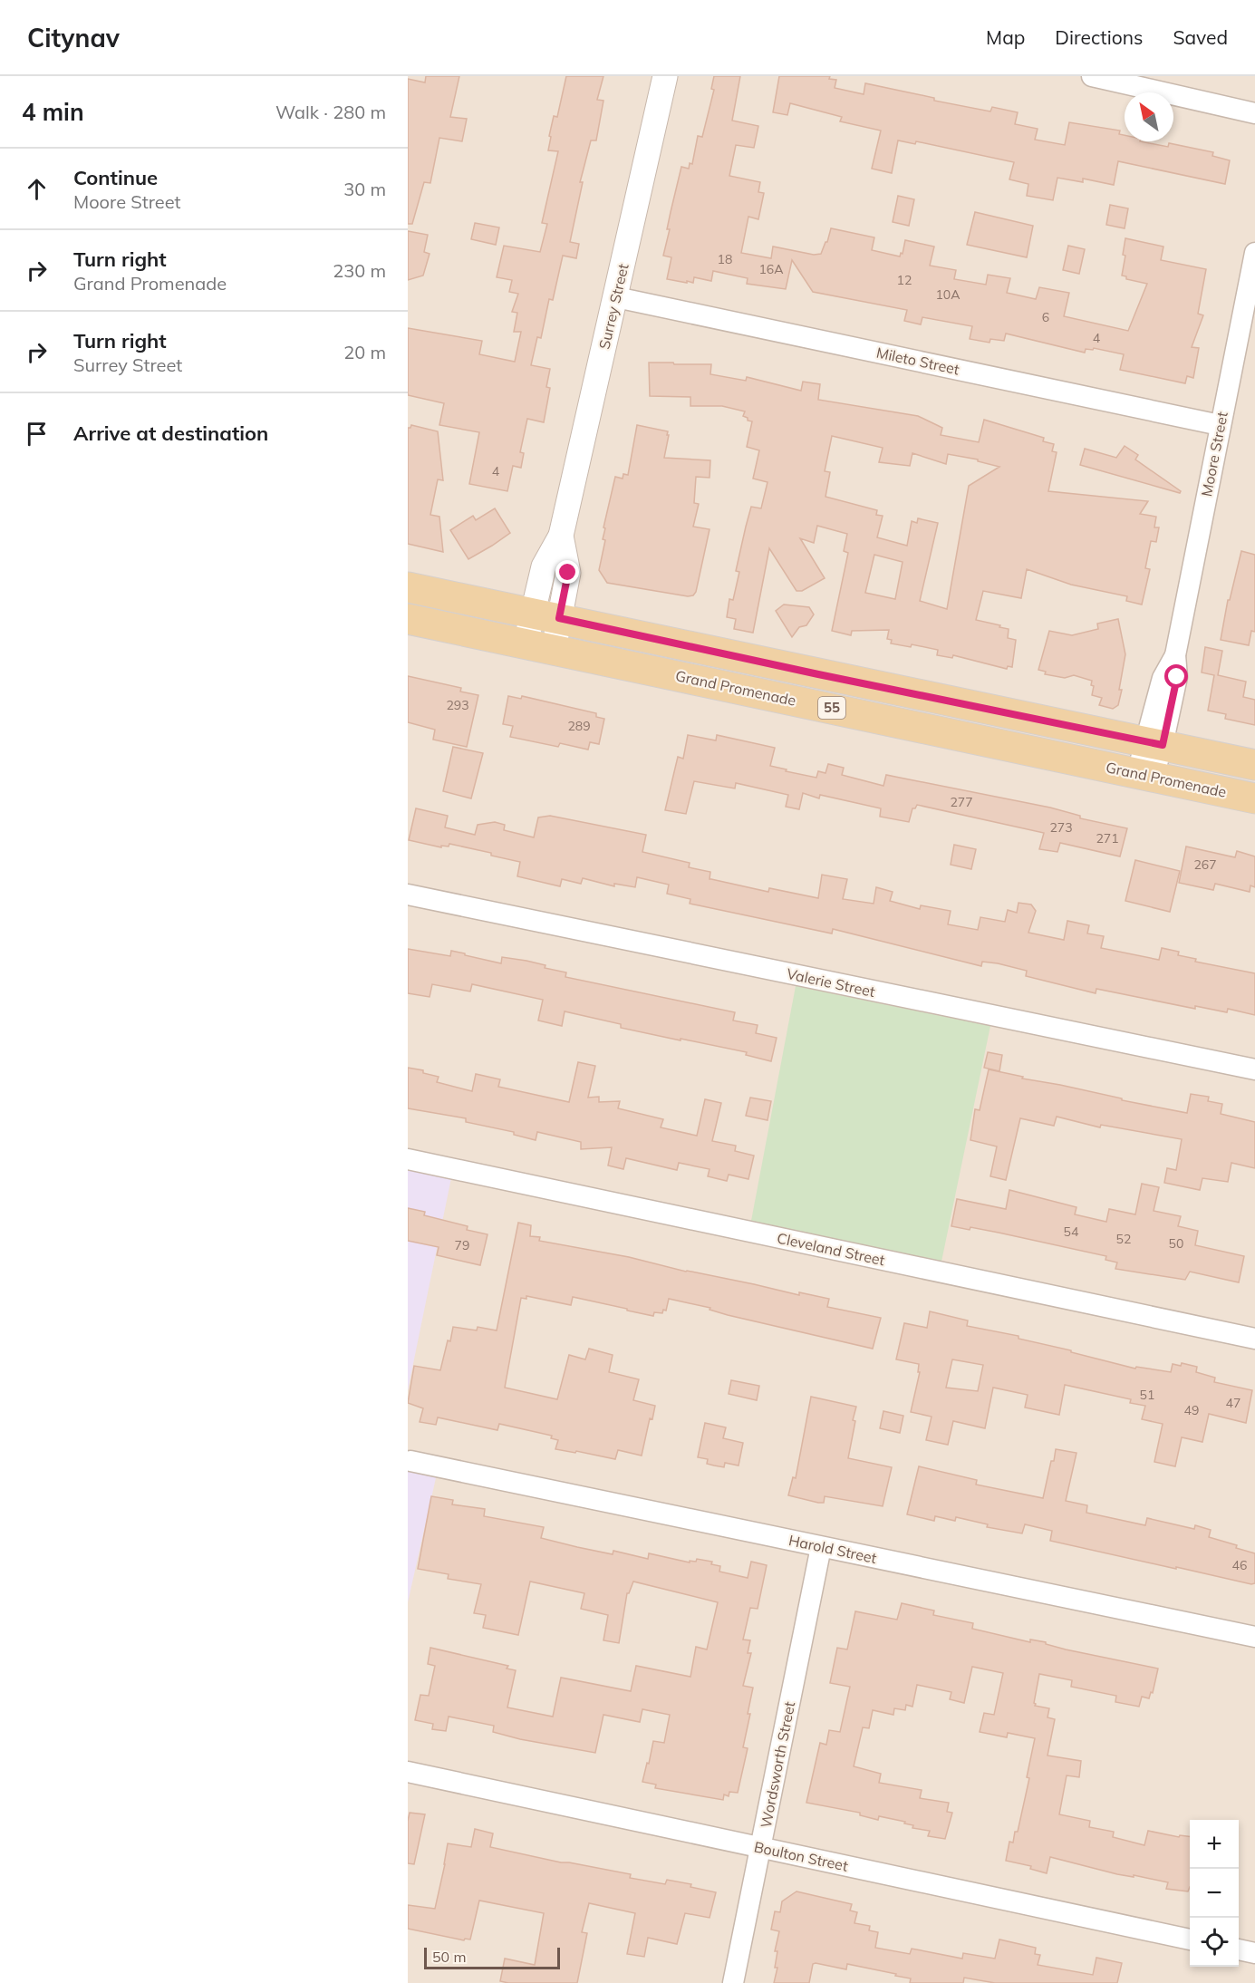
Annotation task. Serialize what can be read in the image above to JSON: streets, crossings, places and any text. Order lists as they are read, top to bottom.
{
  "streets": {
    "main road": ["Grand Promenade", "55"],
    "street": [
      "Surrey Street",
      "Mileto Street",
      "Moore Street",
      "Valerie Street",
      "Cleveland Street",
      "Harold Street",
      "Wordsworth Street",
      "Boulton Street"
    ]
  },
  "crossings": [
    ["Surrey Street", "Mileto Street"],
    ["Surrey Street", "Grand Promenade"],
    ["Mileto Street", "Moore Street"],
    ["Moore Street", "Grand Promenade"],
    ["Harold Street", "Wordsworth Street"],
    ["Wordsworth Street", "Boulton Street"]
  ],
  "house_numbers": [
    "18",
    "16A",
    "12",
    "10A",
    "6",
    "4",
    "4",
    "293",
    "289",
    "277",
    "273",
    "271",
    "267",
    "54",
    "52",
    "50",
    "79",
    "51",
    "47",
    "49",
    "46"
  ],
  "scale_bar": "50 m",
  "north": "top left",
  "page": {
    "header": "Citynav",
    "nav": ["Map", "Directions", "Saved"],
    "heading": ["4 min", "Walk · 280 m"],
    "list": [
      ["Continue", "Moore Street", "30 m"],
      ["Turn right", "Grand Promenade", "230 m"],
      ["Turn right", "Surrey Street", "20 m"],
      "Arrive at destination"
    ],
    "map_buttons": ["+", "−"],
    "scale": "50 m"
  }
}
